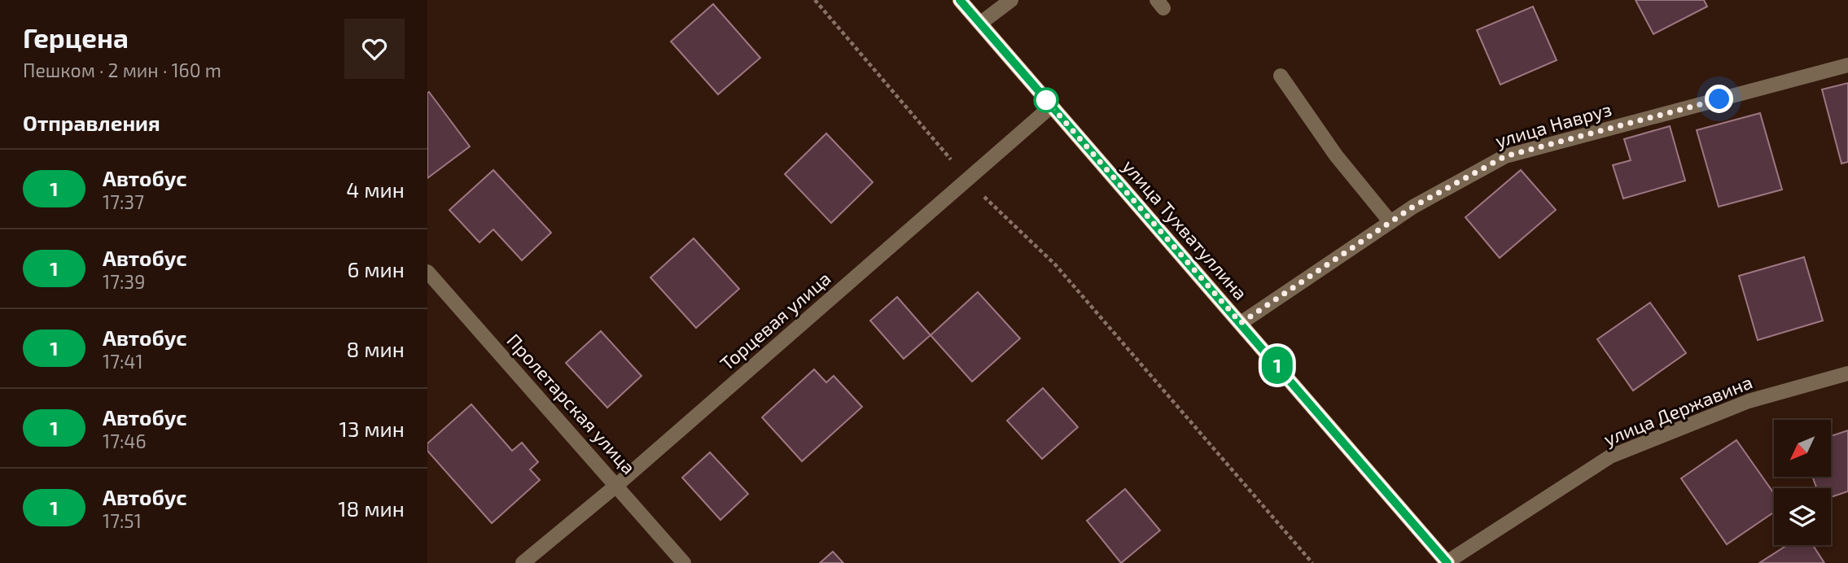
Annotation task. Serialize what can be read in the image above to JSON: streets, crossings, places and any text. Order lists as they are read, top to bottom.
{
  "streets": {
    "main road": ["улица Тухватуллина"],
    "street": [
      "улица Навруз",
      "Торцевая улица",
      "Пролетарская улица",
      "улица Державина"
    ]
  },
  "crossings": [
    ["улица Навруз", "улица Тухватуллина"],
    ["улица Тухватуллина", "Торцевая улица"],
    ["улица Тухватуллина", "улица Державина"],
    ["Торцевая улица", "Пролетарская улица"]
  ],
  "lines": ["bus line 1"],
  "north": "bottom left",
  "page": {
    "heading": [
      ["Герцена", "Пешком · 2 мин · 160 m"],
      "Отправления"
    ],
    "on_map": "1",
    "list": [
      {
        "mark": "1",
        "name": "Автобус",
        "note": "17:37",
        "value": "4 мин"
      },
      {
        "mark": "1",
        "name": "Автобус",
        "note": "17:39",
        "value": "6 мин"
      },
      {
        "mark": "1",
        "name": "Автобус",
        "note": "17:41",
        "value": "8 мин"
      },
      {
        "mark": "1",
        "name": "Автобус",
        "note": "17:46",
        "value": "13 мин"
      },
      {
        "mark": "1",
        "name": "Автобус",
        "note": "17:51",
        "value": "18 мин"
      }
    ]
  }
}
